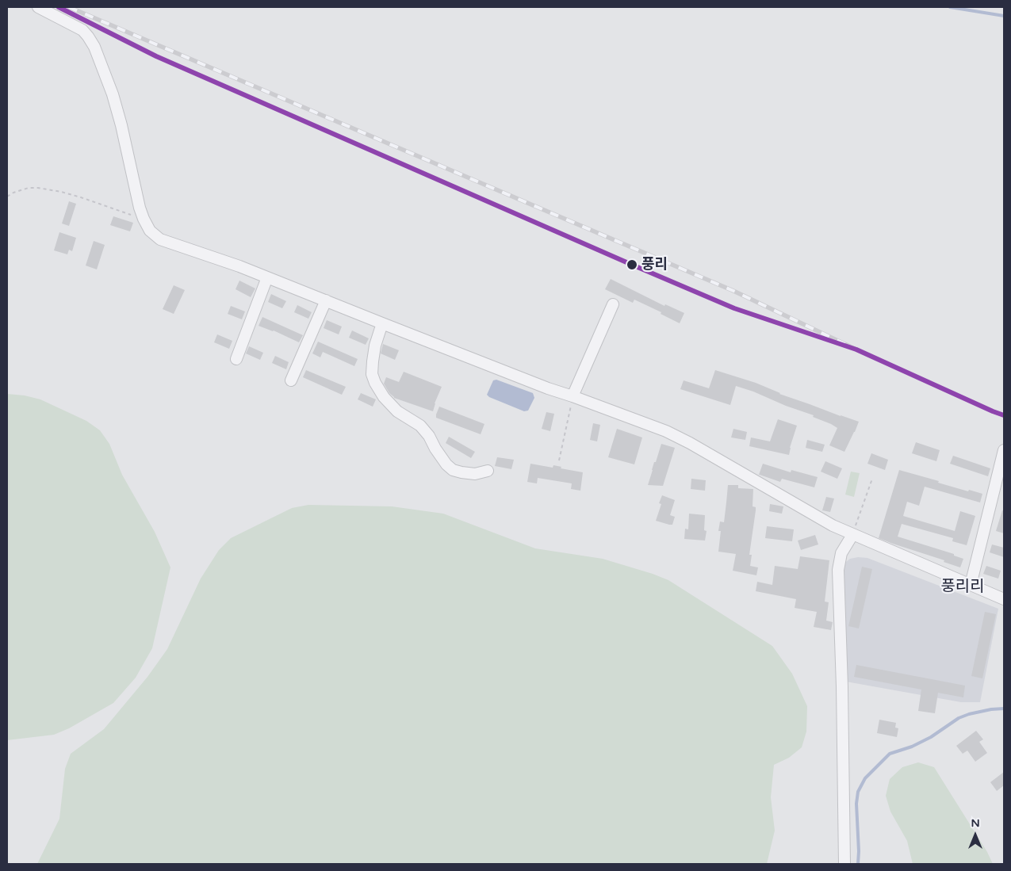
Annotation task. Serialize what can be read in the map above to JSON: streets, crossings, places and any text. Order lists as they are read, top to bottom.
{
  "districts": ["풍리리"],
  "places": ["풍리"],
  "north": "top"
}
